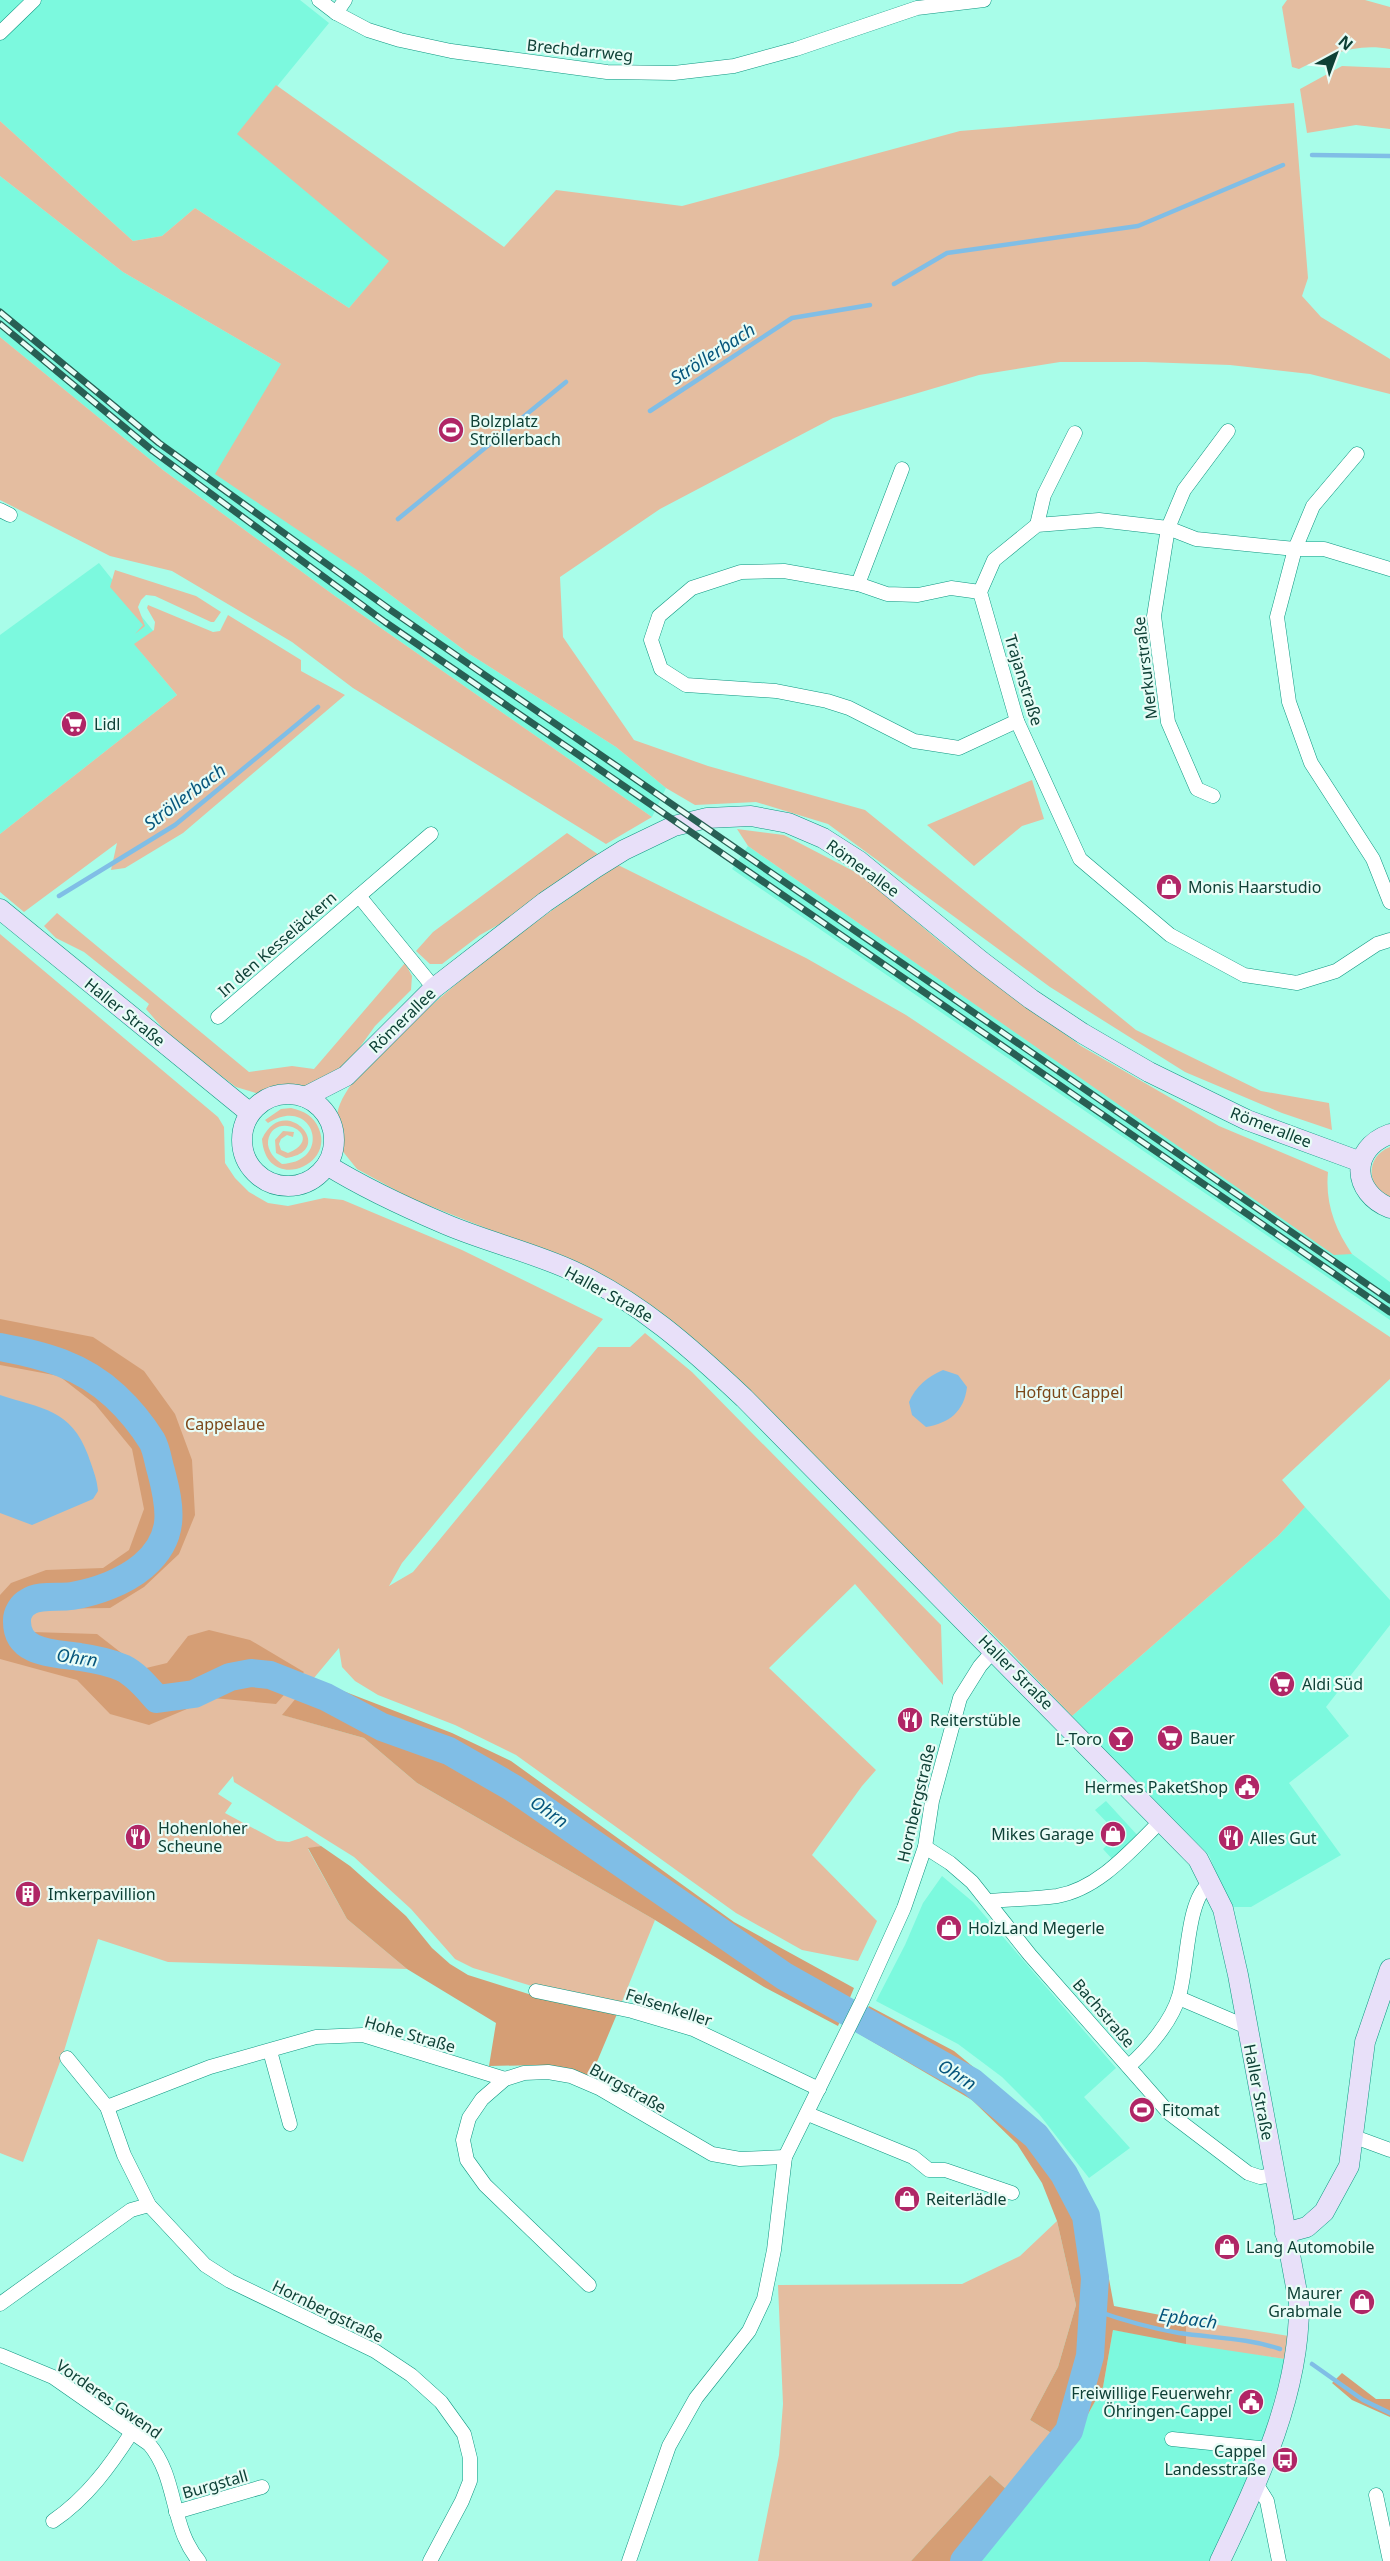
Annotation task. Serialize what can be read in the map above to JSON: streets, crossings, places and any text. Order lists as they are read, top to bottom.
{
  "streets": {
    "main road": ["Römerallee", "Haller Straße"],
    "street": [
      "Brechdarrweg",
      "Merkurstraße",
      "Trajanstraße",
      "In den Kesseläckern",
      "Hornbergstraße",
      "Felsenkeller",
      "Bachstraße",
      "Hohe Straße",
      "Burgstraße",
      "Vorderes Gwend",
      "Burgstall"
    ]
  },
  "crossings": [
    ["Römerallee", "In den Kesseläckern"],
    ["Römerallee", "Haller Straße"],
    ["Haller Straße", "Hornbergstraße"],
    ["Haller Straße", "Bachstraße"],
    ["Hornbergstraße", "Felsenkeller"],
    ["Hornbergstraße", "Bachstraße"],
    ["Hornbergstraße", "Hohe Straße"],
    ["Hohe Straße", "Burgstraße"],
    ["Vorderes Gwend", "Burgstall"]
  ],
  "water": ["Ströllerbach", "Ohrn", "Epbach"],
  "parks": ["Hofgut Cappel", "Cappelaue"],
  "places": {
    "sports": ["Bolzplatz Ströllerbach", "Fitomat"],
    "supermarket": ["Lidl", "Aldi Süd", "Bauer"],
    "shop": [
      "Monis Haarstudio",
      "Mikes Garage",
      "HolzLand Megerle",
      "Reiterlädle",
      "Lang Automobile",
      "Maurer Grabmale"
    ],
    "restaurant": ["Reiterstüble", "Hohenloher Scheune", "Alles Gut"],
    "bar": ["L-Toro"],
    "public building": ["Hermes PaketShop", "Freiwillige Feuerwehr Öhringen-Cappel"],
    "building": ["Imkerpavillion"],
    "bus stop": ["Cappel Landesstraße"]
  },
  "north": "top right"
}
